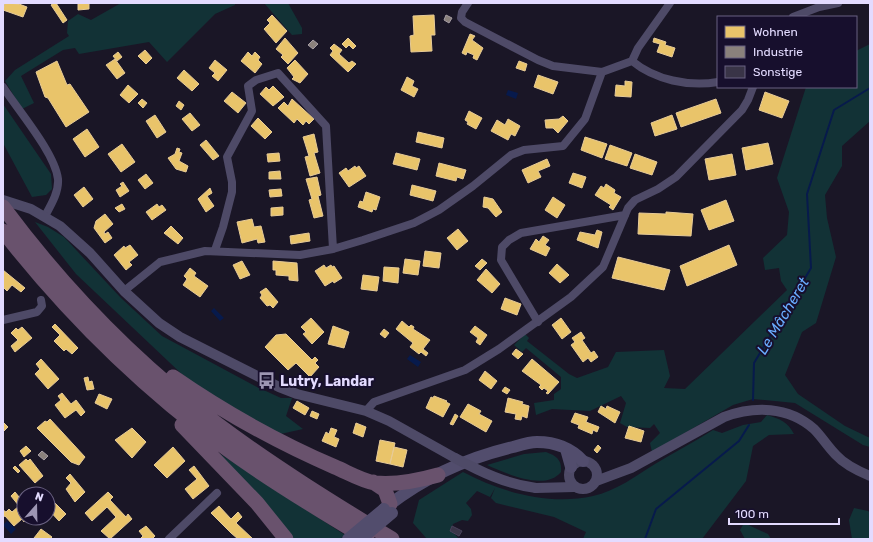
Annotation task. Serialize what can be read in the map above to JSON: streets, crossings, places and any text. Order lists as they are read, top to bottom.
{
  "water": ["Le Mâcheret"],
  "places": {
    "bus stop": ["Lutry, Landar"]
  },
  "legend": ["Wohnen", "Industrie", "Sonstige"],
  "scale_bar": "100 m",
  "north": "top"
}
